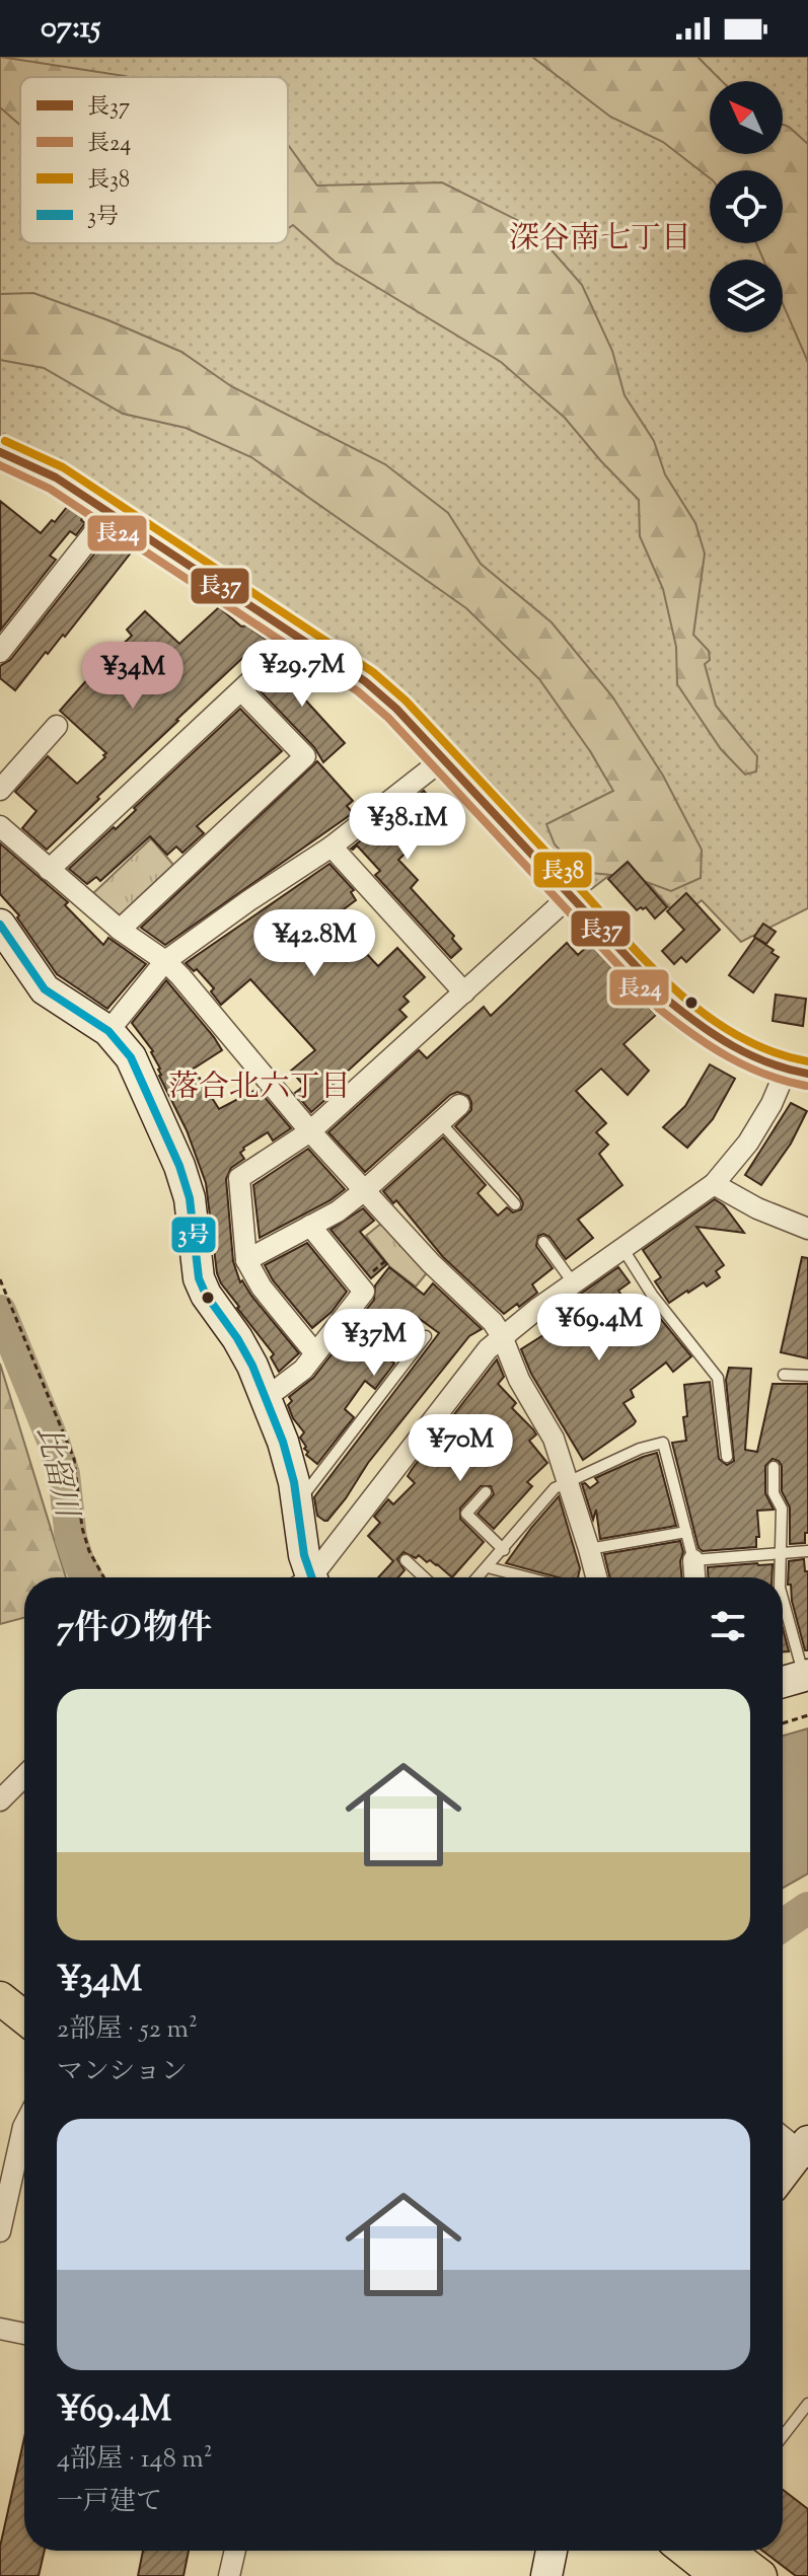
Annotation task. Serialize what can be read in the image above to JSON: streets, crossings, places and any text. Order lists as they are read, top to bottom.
{
  "districts": ["深谷南七丁目", "落合北六丁目"],
  "water": ["比留川"],
  "lines": [
    "transit line 長38",
    "transit line 長37",
    "transit line 長24",
    "transit line 3号"
  ],
  "legend": [
    "長37",
    "長24",
    "長38",
    "3号"
  ],
  "north": "top left",
  "page": {
    "status": "07:15",
    "price": [
      "¥29.7M",
      "¥34M",
      "¥38.1M",
      "¥42.8M",
      "¥69.4M",
      "¥37M",
      "¥70M"
    ],
    "heading": "7件の物件",
    "list": [
      {
        "name": "¥34M",
        "note": "2部屋 · 52 m² · マンション"
      },
      {
        "name": "¥69.4M",
        "note": "4部屋 · 148 m² · 一戸建て"
      }
    ]
  }
}
